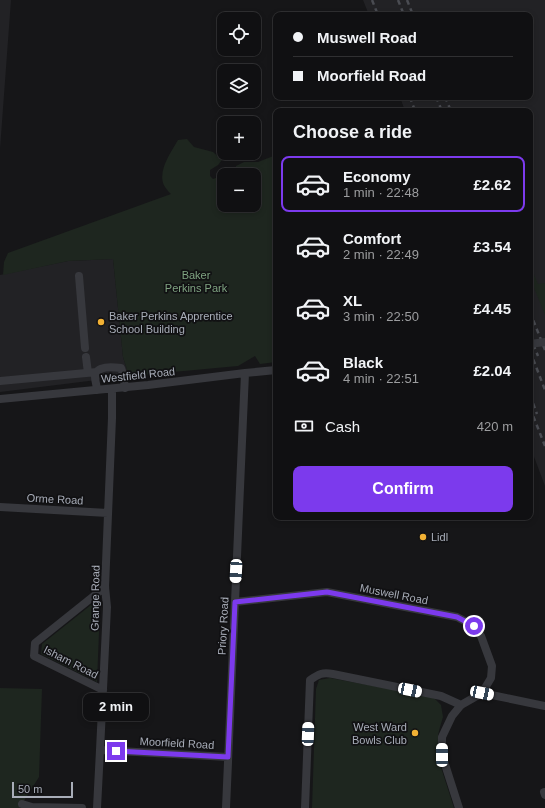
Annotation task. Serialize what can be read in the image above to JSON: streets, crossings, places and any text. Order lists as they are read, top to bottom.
{
  "streets": {
    "street": [
      "Westfield Road",
      "Orme Road",
      "Muswell Road",
      "Grange Road",
      "Priory Road",
      "Isham Road",
      "Moorfield Road"
    ]
  },
  "crossings": [
    ["Westfield Road", "Grange Road"],
    ["Westfield Road", "Priory Road"],
    ["Orme Road", "Grange Road"],
    ["Muswell Road", "Priory Road"],
    ["Grange Road", "Isham Road"],
    ["Grange Road", "Moorfield Road"],
    ["Priory Road", "Moorfield Road"]
  ],
  "parks": ["Baker Perkins Park"],
  "places": ["Baker Perkins Apprentice School Building", "Lidl", "West Ward Bowls Club"],
  "scale_bar": "50 m",
  "page": {
    "map_buttons": ["+", "−"],
    "banner": ["Muswell Road", "Moorfield Road"],
    "heading": "Choose a ride",
    "list": [
      {
        "name": "Economy",
        "note": "1 min · 22:48",
        "value": "£2.62"
      },
      {
        "name": "Comfort",
        "note": "2 min · 22:49",
        "value": "£3.54"
      },
      {
        "name": "XL",
        "note": "3 min · 22:50",
        "value": "£4.45"
      },
      {
        "name": "Black",
        "note": "4 min · 22:51",
        "value": "£2.04"
      }
    ],
    "pay": ["Cash", "420 m"],
    "buttons": "Confirm",
    "bubble": "2 min",
    "scale": "50 m"
  }
}
